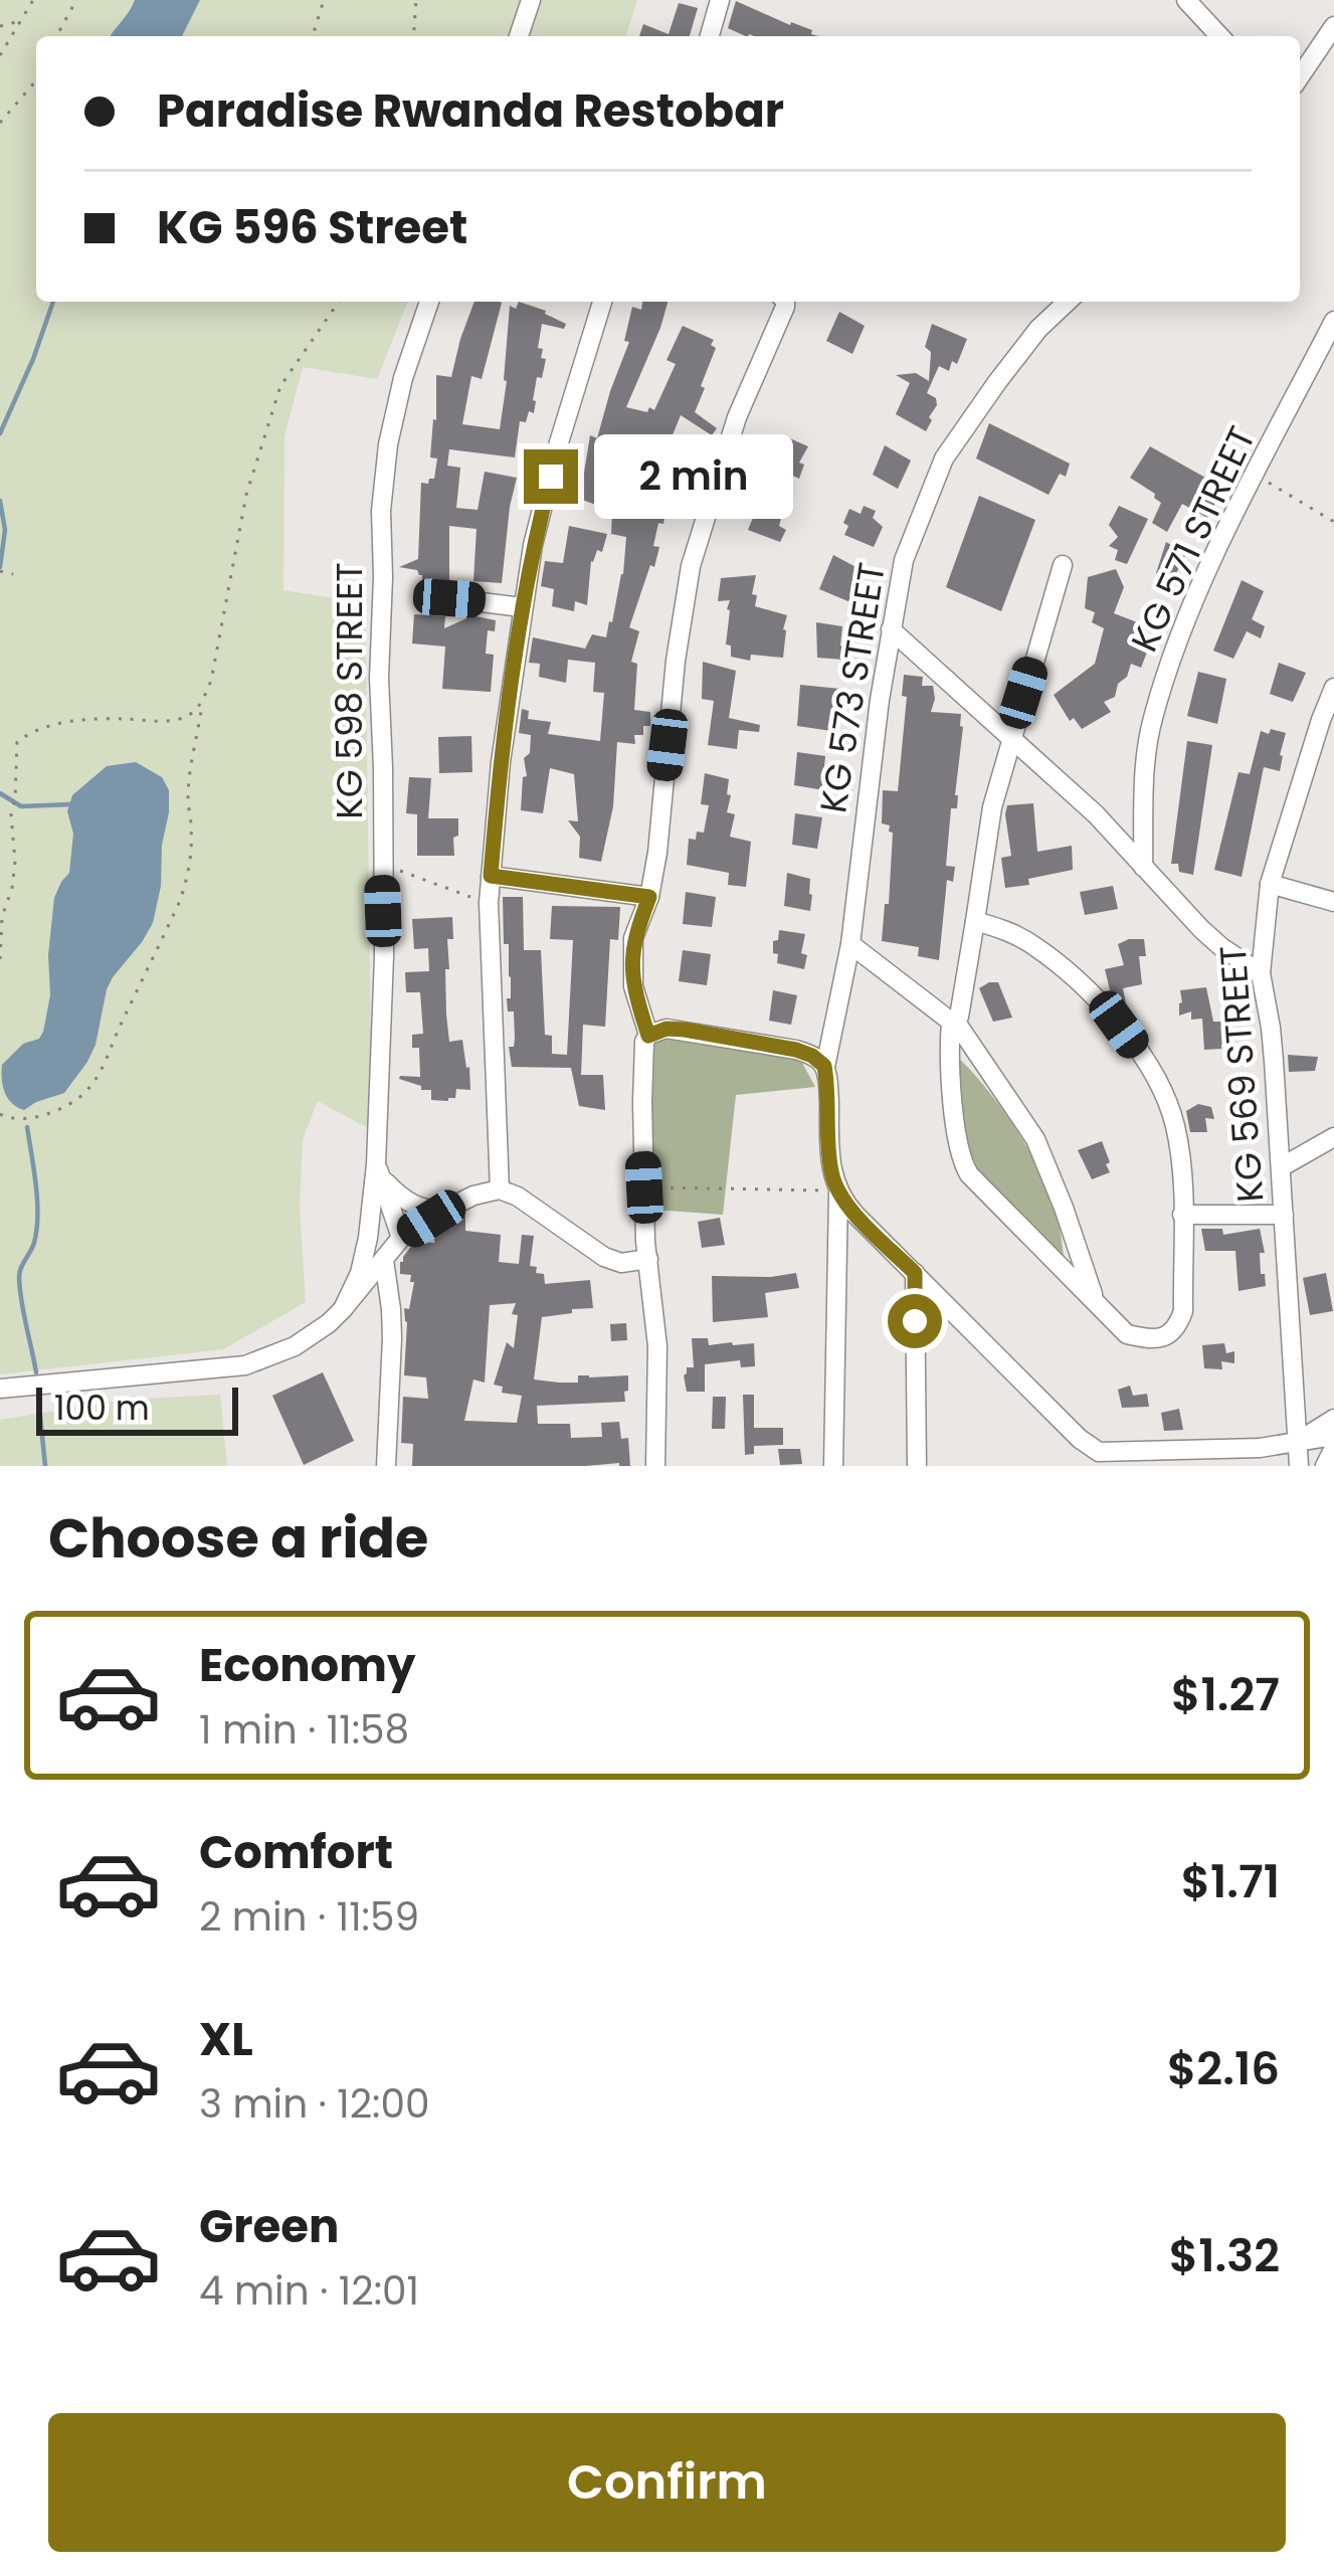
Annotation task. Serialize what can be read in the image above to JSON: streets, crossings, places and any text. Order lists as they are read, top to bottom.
{
  "streets": {
    "street": [
      "KG 571 STREET",
      "KG 573 STREET",
      "KG 598 STREET",
      "KG 569 STREET"
    ]
  },
  "scale_bar": "100 m",
  "page": {
    "banner": ["Paradise Rwanda Restobar", "KG 596 Street"],
    "bubble": "2 min",
    "scale": "100 m",
    "heading": "Choose a ride",
    "list": [
      {
        "name": "Economy",
        "note": "1 min · 11:58",
        "value": "$1.27"
      },
      {
        "name": "Comfort",
        "note": "2 min · 11:59",
        "value": "$1.71"
      },
      {
        "name": "XL",
        "note": "3 min · 12:00",
        "value": "$2.16"
      },
      {
        "name": "Green",
        "note": "4 min · 12:01",
        "value": "$1.32"
      }
    ],
    "buttons": "Confirm"
  }
}
